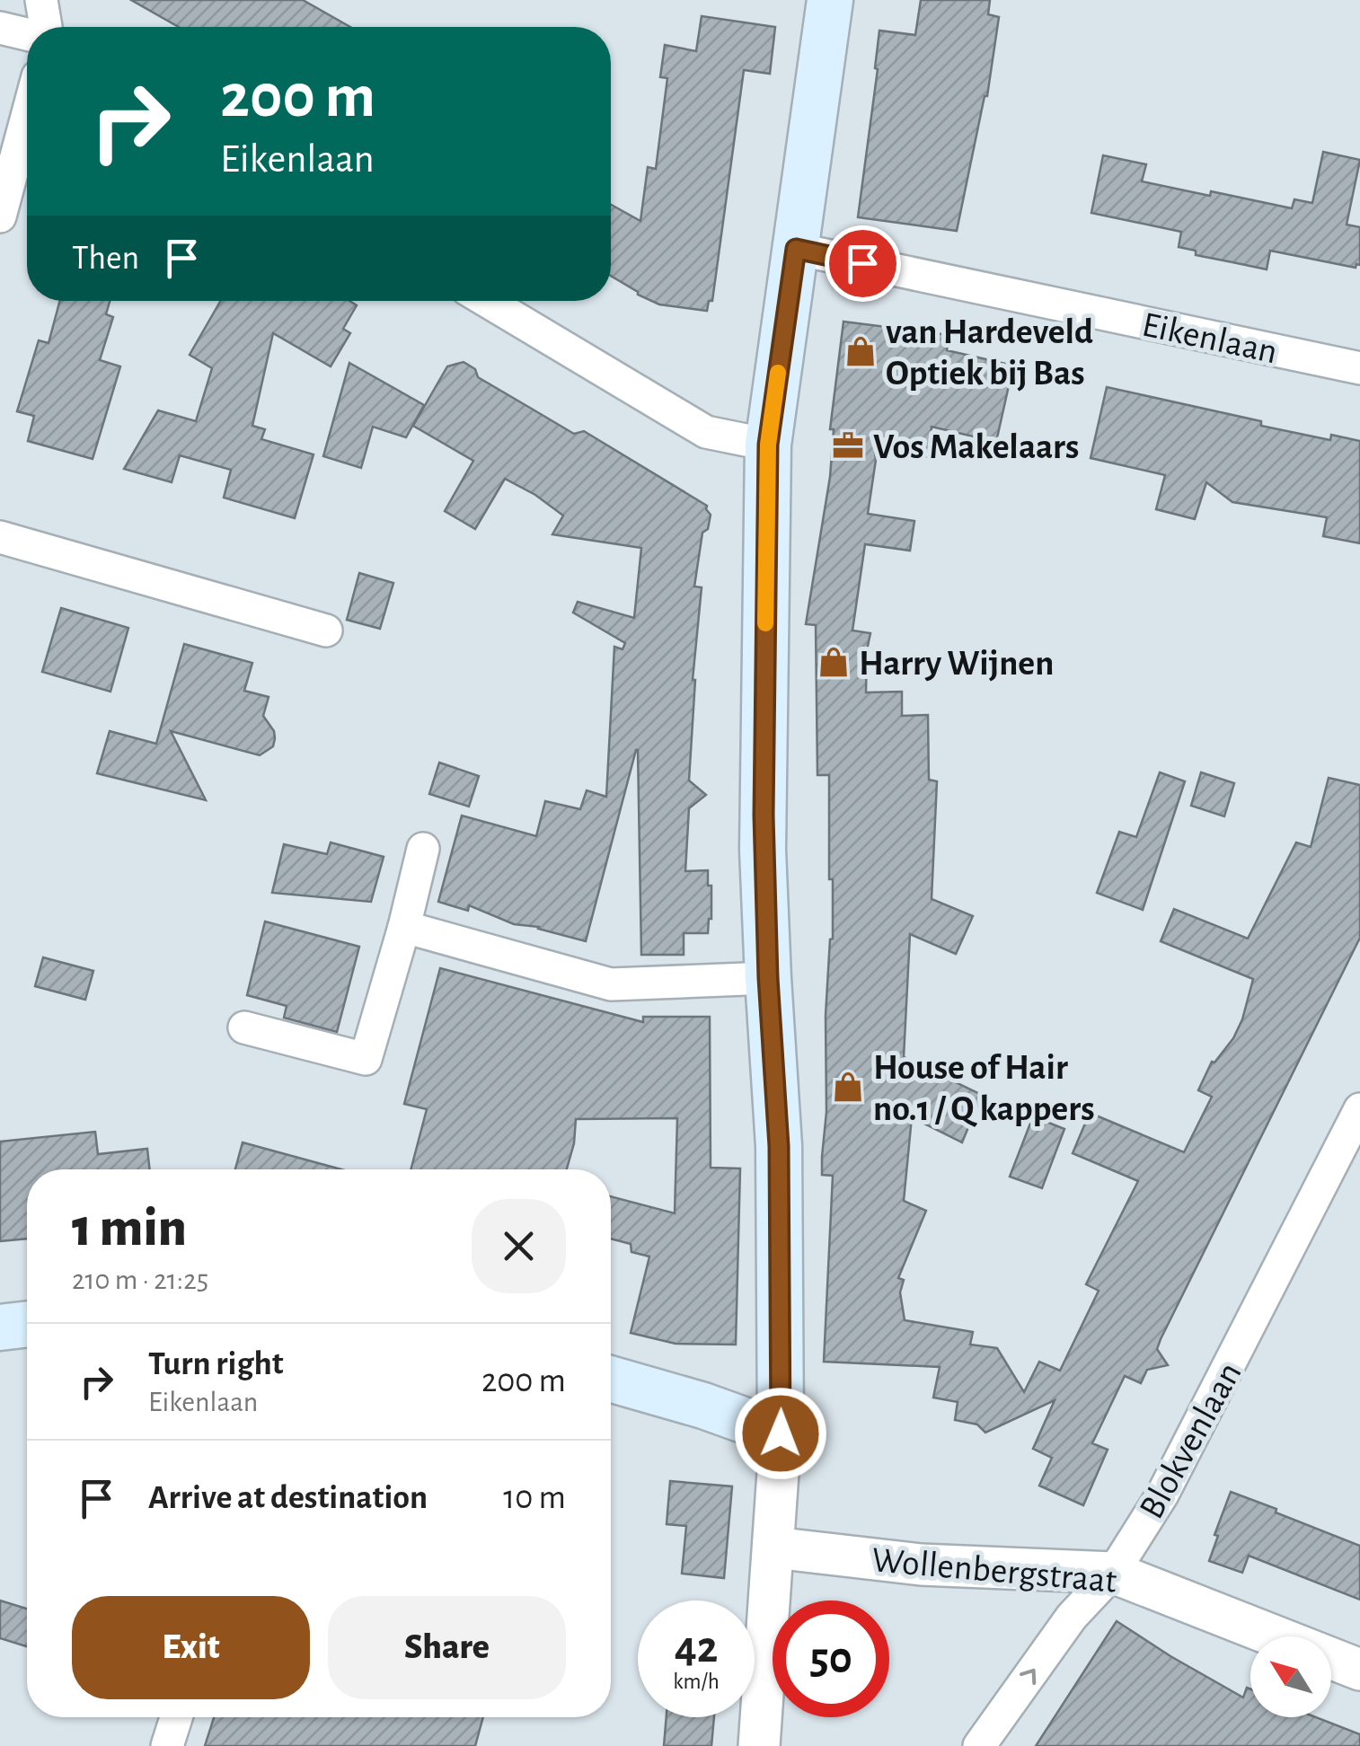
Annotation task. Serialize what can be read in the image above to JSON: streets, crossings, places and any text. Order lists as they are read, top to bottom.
{
  "streets": {
    "street": ["Eikenlaan", "Blokvenlaan", "Wollenbergstraat"]
  },
  "crossings": [
    ["Blokvenlaan", "Wollenbergstraat"]
  ],
  "places": {
    "shop": ["van Hardeveld Optiek bij Bas", "Harry Wijnen", "House of Hair no.1 / Q kappers"],
    "office": ["Vos Makelaars"]
  },
  "north": "top left",
  "page": {
    "turn": ["200 m", "Eikenlaan"],
    "then": "Then",
    "heading": ["1 min", "210 m · 21:25"],
    "list": [
      {
        "name": "Turn right",
        "note": "Eikenlaan",
        "value": "200 m"
      },
      {
        "name": "Arrive at destination",
        "value": "10 m"
      }
    ],
    "buttons": ["Exit", "Share"],
    "speed": "42 km/h",
    "limit": "50"
  }
}
